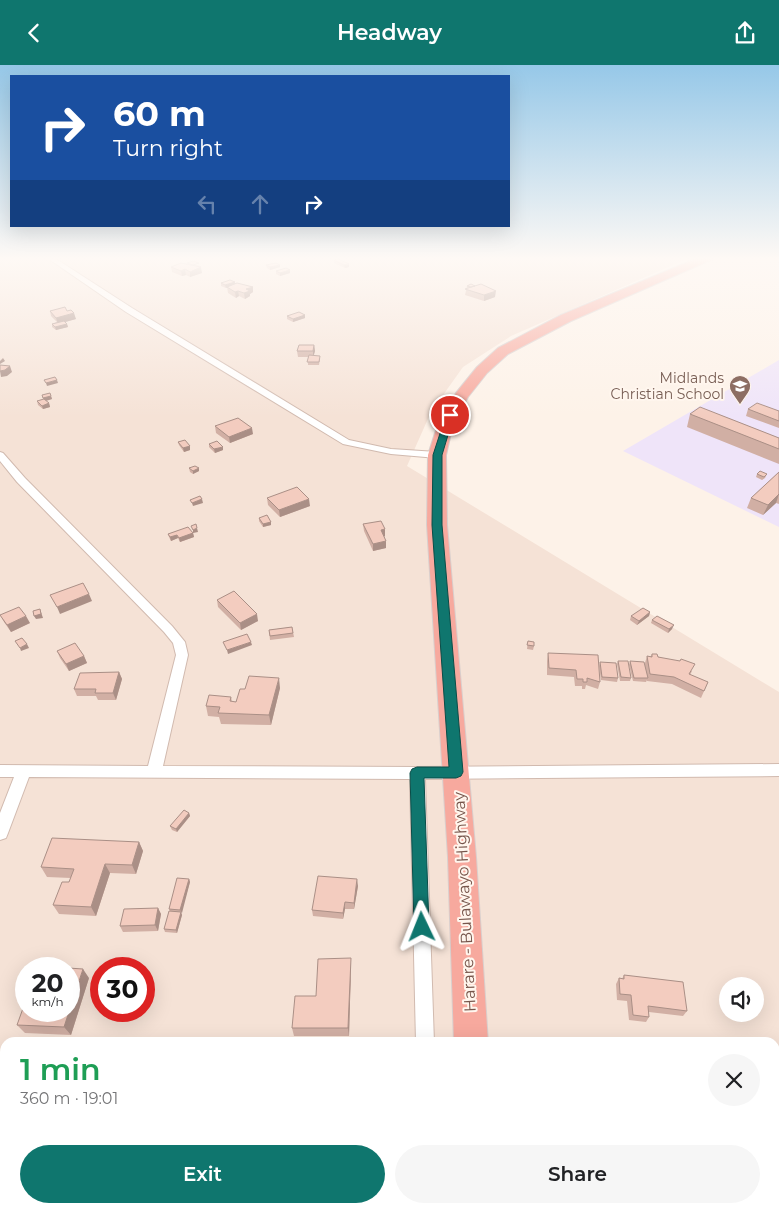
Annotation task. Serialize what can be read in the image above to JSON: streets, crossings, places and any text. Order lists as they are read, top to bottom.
{
  "streets": {
    "highway": ["Harare - Bulawayo Highway"]
  },
  "places": {
    "school or university": ["Midlands Christian School"]
  },
  "page": {
    "header": "Headway",
    "turn": ["60 m", "Turn right"],
    "speed": "20 km/h",
    "limit": "30",
    "heading": ["1 min", "360 m · 19:01"],
    "buttons": ["Exit", "Share"]
  }
}
